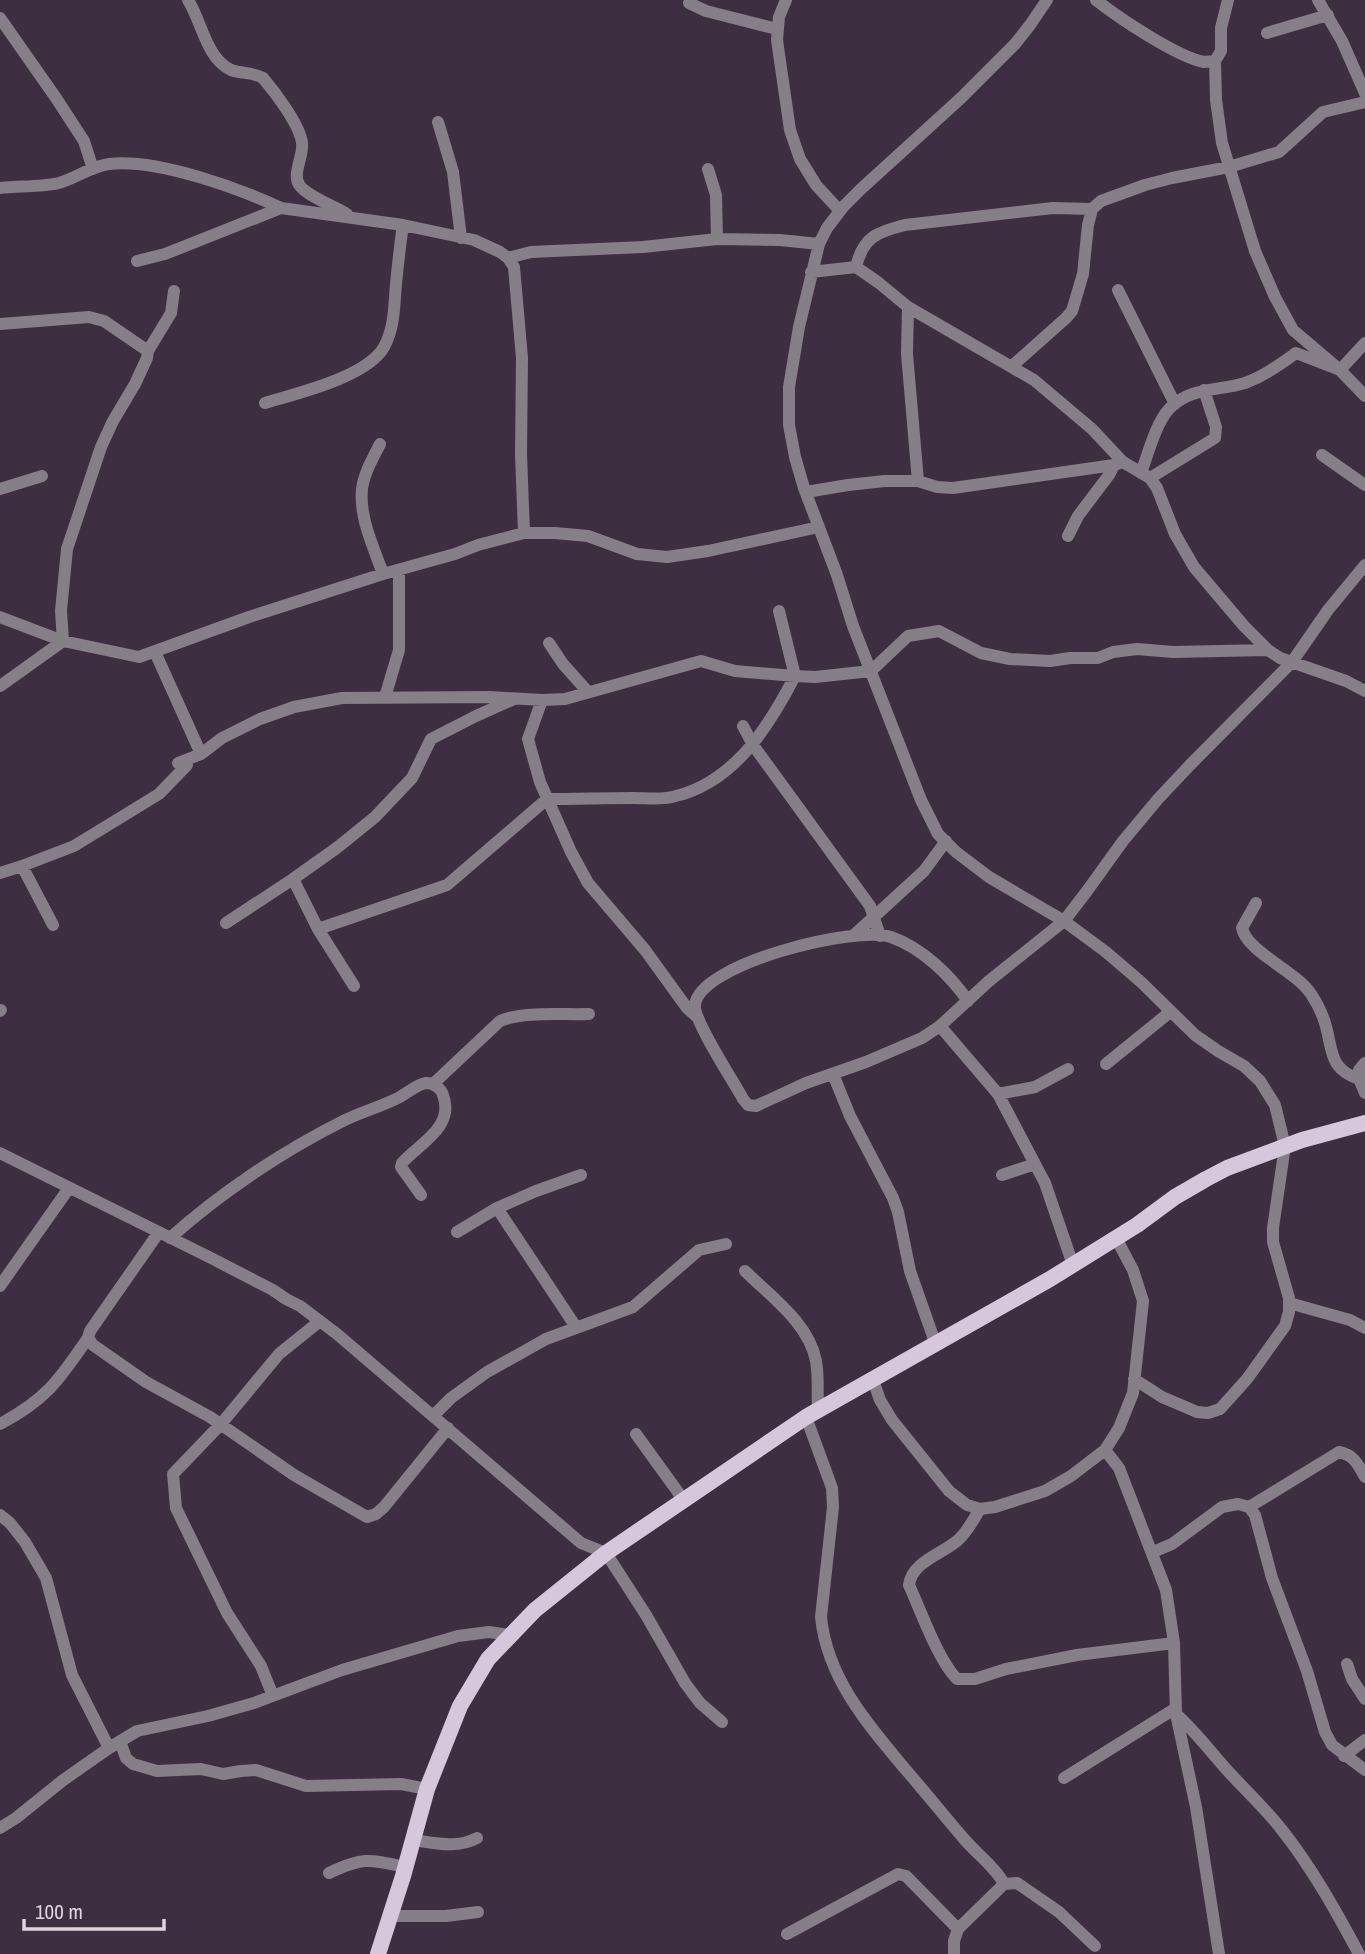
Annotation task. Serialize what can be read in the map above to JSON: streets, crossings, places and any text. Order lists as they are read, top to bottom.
{
  "scale_bar": "100 m"
}
